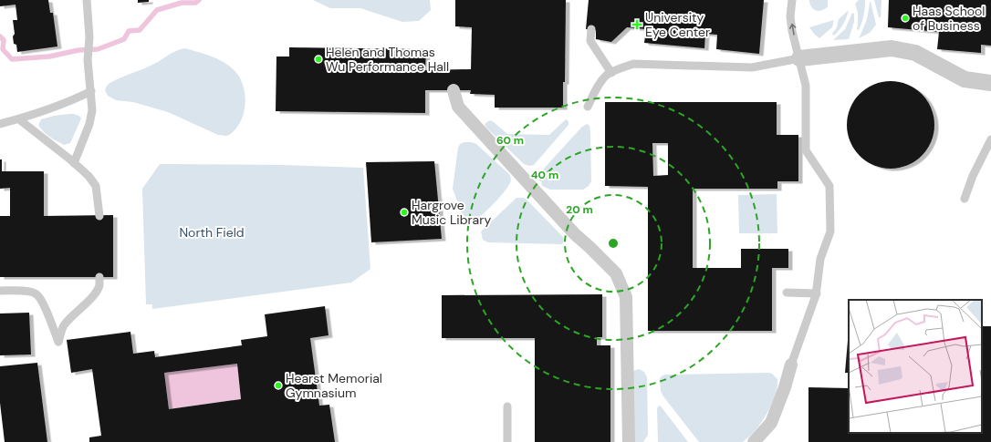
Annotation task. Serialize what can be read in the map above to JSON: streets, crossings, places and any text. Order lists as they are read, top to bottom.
{
  "parks": ["North Field"],
  "places": {
    "other": [
      "Haas School of Business",
      "Helen and Thomas Wu Performance Hall",
      "Hargrove Music Library",
      "Hearst Memorial Gymnasium"
    ],
    "health": ["University Eye Center"]
  },
  "rings": ["60 m", "40 m", "20 m"]
}
